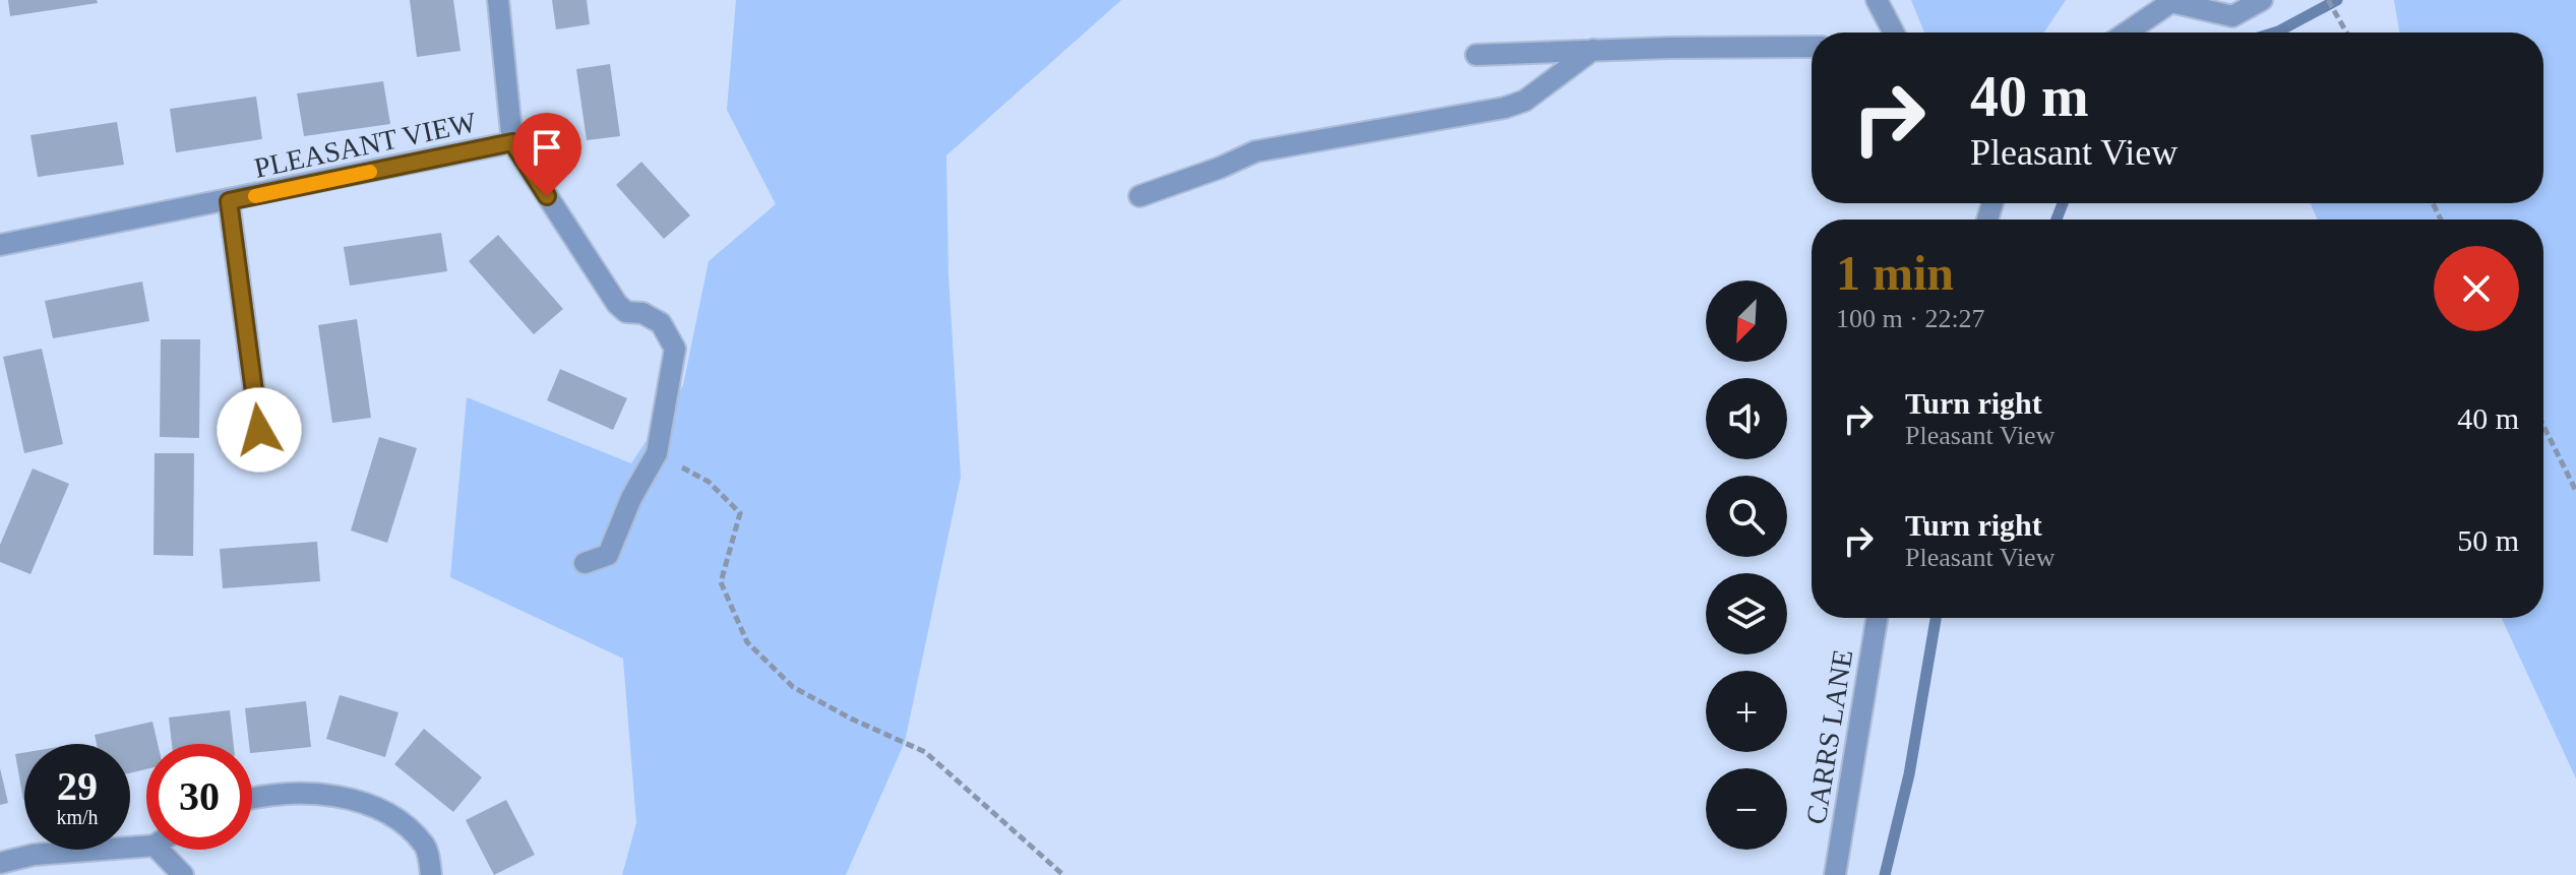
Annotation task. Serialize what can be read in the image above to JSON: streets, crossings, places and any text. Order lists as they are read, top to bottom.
{
  "streets": {
    "street": ["PLEASANT VIEW", "CARRS LANE"]
  },
  "north": "bottom left",
  "page": {
    "turn": ["40 m", "Pleasant View"],
    "heading": ["1 min", "100 m · 22:27"],
    "map_buttons": ["+", "−"],
    "list": [
      {
        "name": "Turn right",
        "note": "Pleasant View",
        "value": "40 m"
      },
      {
        "name": "Turn right",
        "note": "Pleasant View",
        "value": "50 m"
      }
    ],
    "speed": "29 km/h",
    "limit": "30"
  }
}
